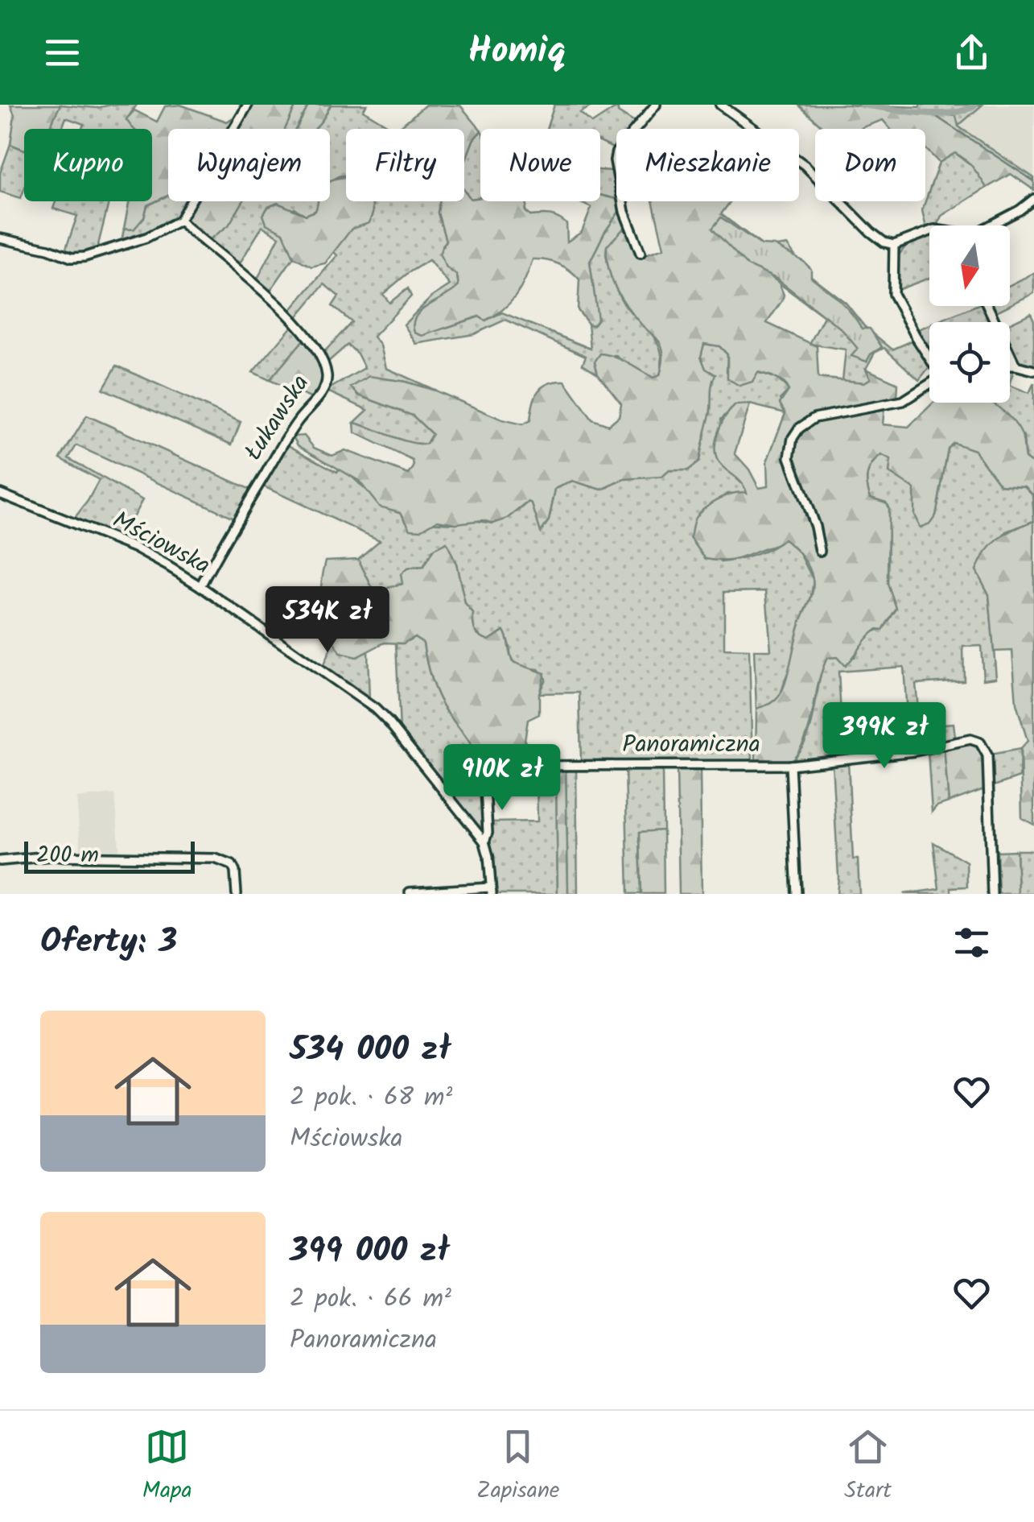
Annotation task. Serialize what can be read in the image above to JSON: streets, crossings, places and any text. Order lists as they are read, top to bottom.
{
  "streets": {
    "street": ["Łukawska", "Mściowska", "Panoramiczna"]
  },
  "crossings": [
    ["Łukawska", "Mściowska"],
    ["Mściowska", "Panoramiczna"]
  ],
  "scale_bar": "200 m",
  "north": "bottom",
  "page": {
    "header": "Homiq",
    "chip": [
      "Kupno",
      "Wynajem",
      "Filtry",
      "Nowe",
      "Mieszkanie",
      "Dom"
    ],
    "price": ["534K zł", "399K zł", "910K zł"],
    "scale": "200 m",
    "heading": "Oferty: 3",
    "list": [
      {
        "name": "534 000 zł",
        "note": "2 pok. · 68 m² · Mściowska"
      },
      {
        "name": "399 000 zł",
        "note": "2 pok. · 66 m² · Panoramiczna"
      }
    ],
    "tabs": ["Mapa", "Zapisane", "Start"]
  }
}
